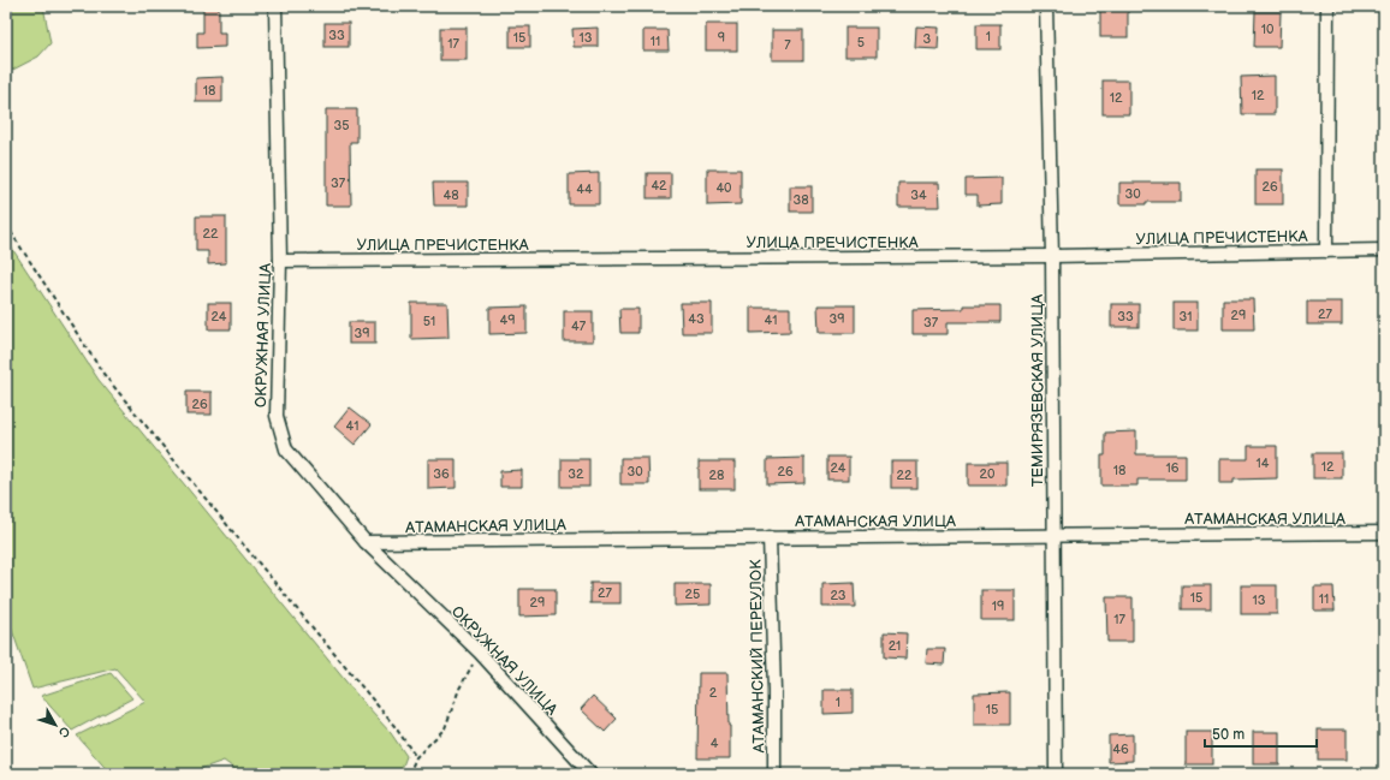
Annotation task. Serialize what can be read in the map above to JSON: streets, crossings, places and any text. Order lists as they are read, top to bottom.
{
  "streets": {
    "street": [
      "УЛИЦА ПРЕЧИСТЕНКА",
      "ОКРУЖНАЯ УЛИЦА",
      "ТЕМИРЯЗЕВСКАЯ УЛИЦА",
      "АТАМАНСКАЯ УЛИЦА",
      "АТАМАНСКИЙ ПЕРЕУЛОК"
    ]
  },
  "crossings": [
    ["УЛИЦА ПРЕЧИСТЕНКА", "ОКРУЖНАЯ УЛИЦА"],
    ["УЛИЦА ПРЕЧИСТЕНКА", "ТЕМИРЯЗЕВСКАЯ УЛИЦА"],
    ["ОКРУЖНАЯ УЛИЦА", "АТАМАНСКАЯ УЛИЦА"],
    ["ТЕМИРЯЗЕВСКАЯ УЛИЦА", "АТАМАНСКАЯ УЛИЦА"],
    ["АТАМАНСКАЯ УЛИЦА", "АТАМАНСКИЙ ПЕРЕУЛОК"]
  ],
  "house_numbers": [
    "10",
    "33",
    "1",
    "15",
    "13",
    "9",
    "3",
    "11",
    "5",
    "17",
    "7",
    "18",
    "12",
    "12",
    "35",
    "37",
    "42",
    "26",
    "40",
    "44",
    "30",
    "48",
    "34",
    "38",
    "22",
    "27",
    "29",
    "24",
    "33",
    "31",
    "43",
    "39",
    "49",
    "41",
    "51",
    "37",
    "47",
    "39",
    "26",
    "41",
    "14",
    "12",
    "24",
    "16",
    "18",
    "30",
    "26",
    "36",
    "32",
    "20",
    "28",
    "22",
    "27",
    "25",
    "23",
    "15",
    "11",
    "13",
    "29",
    "19",
    "17",
    "21",
    "2",
    "1",
    "15",
    "4",
    "46"
  ],
  "scale_bar": "50 m",
  "north": "bottom right"
}
